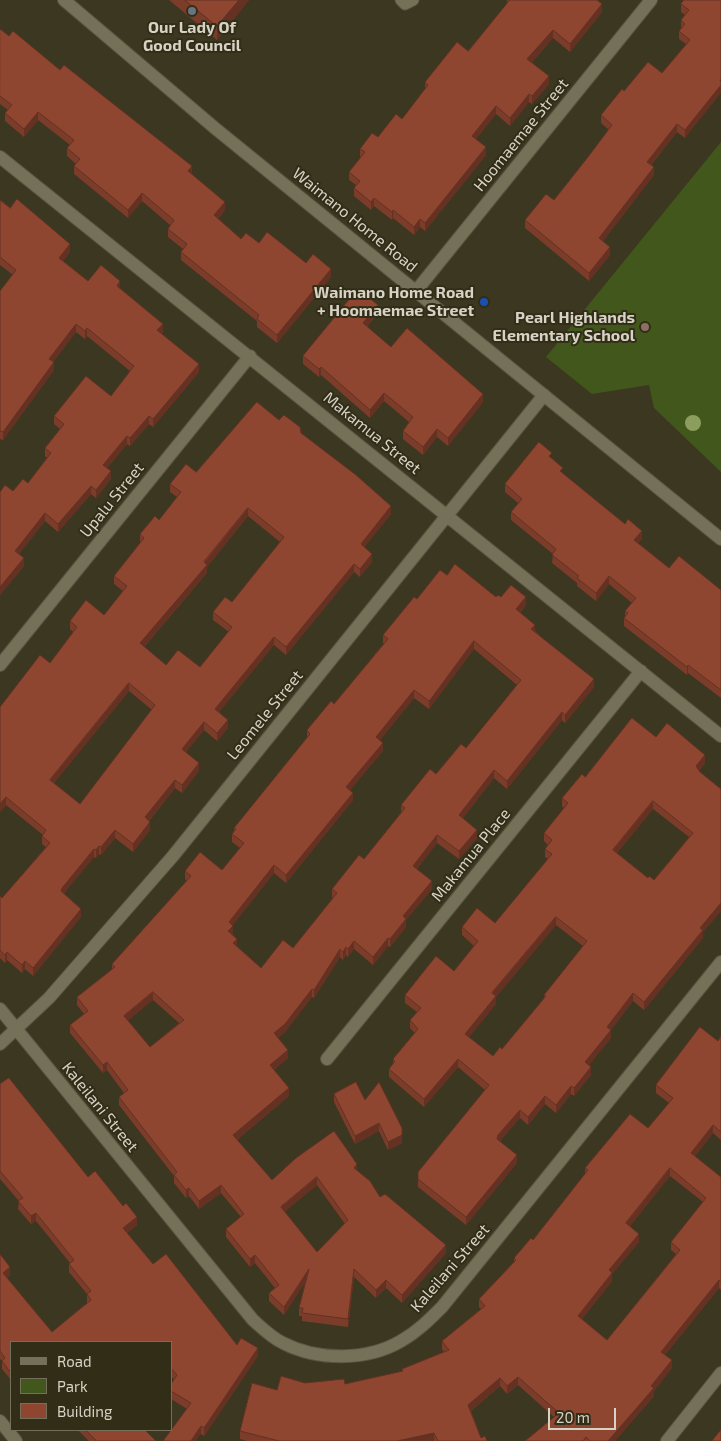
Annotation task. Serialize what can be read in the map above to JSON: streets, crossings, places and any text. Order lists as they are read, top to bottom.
{
  "streets": {
    "street": [
      "Hoomaemae Street",
      "Waimano Home Road",
      "Makamua Street",
      "Upalu Street",
      "Leomele Street",
      "Makamua Place",
      "Kaleilani Street"
    ]
  },
  "crossings": [
    ["Hoomaemae Street", "Waimano Home Road"],
    ["Waimano Home Road", "Leomele Street"],
    ["Makamua Street", "Upalu Street"],
    ["Makamua Street", "Leomele Street"],
    ["Makamua Street", "Makamua Place"],
    ["Leomele Street", "Kaleilani Street"]
  ],
  "places": ["Our Lady Of Good Council", "Waimano Home Road + Hoomaemae Street", "Pearl Highlands Elementary School"],
  "legend": ["Road", "Park", "Building"],
  "scale_bar": "20 m"
}
